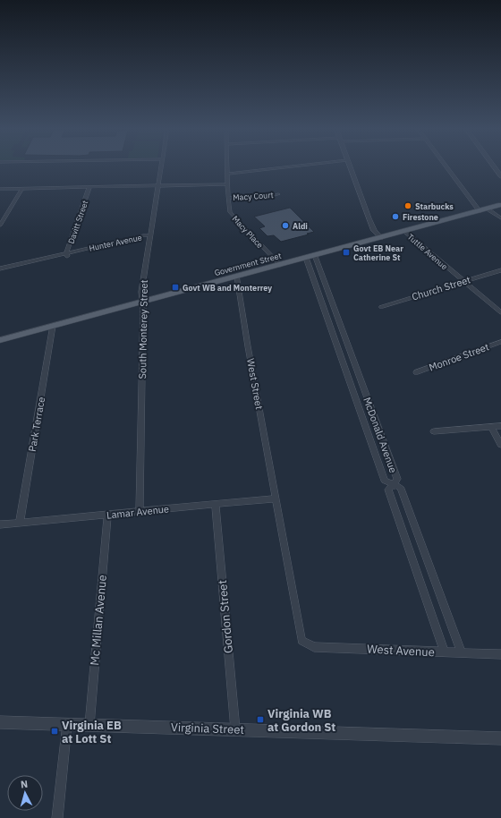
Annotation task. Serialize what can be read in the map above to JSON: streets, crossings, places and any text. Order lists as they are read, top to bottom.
{
  "streets": {
    "main road": ["Government Street"],
    "street": [
      "Macy Court",
      "Davitt Street",
      "Macy Place",
      "Hunter Avenue",
      "Tuttle Avenue",
      "Church Street",
      "South Monterey Street",
      "Monroe Street",
      "West Street",
      "Park Terrace",
      "McDonald Avenue",
      "Lamar Avenue",
      "Gordon Street",
      "Mc Millan Avenue",
      "West Avenue",
      "Virginia Street"
    ]
  },
  "crossings": [
    ["Macy Court", "Macy Place"],
    ["Davitt Street", "Hunter Avenue"],
    ["Macy Place", "Government Street"],
    ["Hunter Avenue", "South Monterey Street"],
    ["Tuttle Avenue", "Government Street"],
    ["Tuttle Avenue", "Church Street"],
    ["Government Street", "South Monterey Street"],
    ["Government Street", "West Street"],
    ["Government Street", "Park Terrace"],
    ["Government Street", "McDonald Avenue"],
    ["South Monterey Street", "Lamar Avenue"],
    ["West Street", "Lamar Avenue"],
    ["West Street", "West Avenue"],
    ["Park Terrace", "Lamar Avenue"],
    ["McDonald Avenue", "West Avenue"],
    ["Lamar Avenue", "Gordon Street"],
    ["Lamar Avenue", "Mc Millan Avenue"],
    ["Gordon Street", "Virginia Street"],
    ["Mc Millan Avenue", "Virginia Street"]
  ],
  "places": {
    "other": ["Starbucks", "Firestone", "Aldi"],
    "transit": [
      "Govt EB Near Catherine St",
      "Govt WB and Monterrey",
      "Virginia WB at Gordon St",
      "Virginia EB at Lott St"
    ]
  },
  "north": "top"
}
